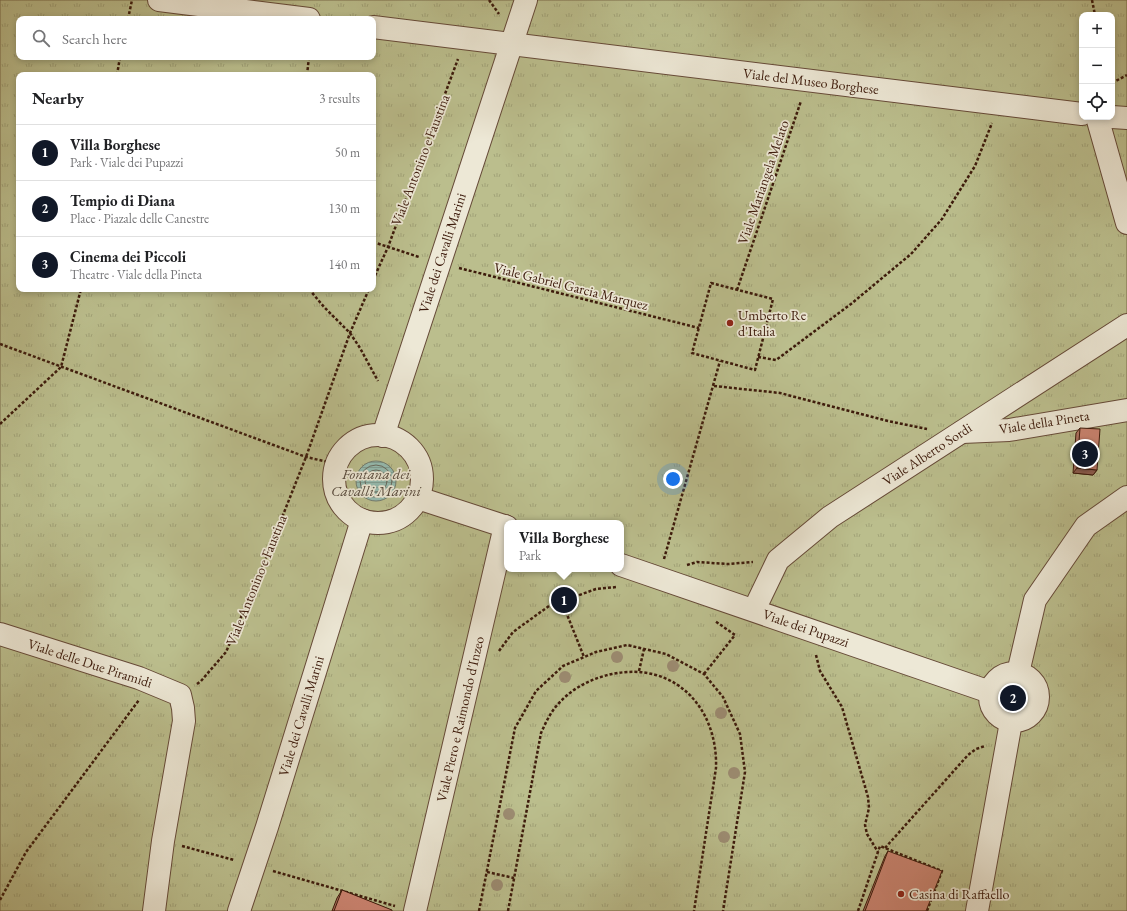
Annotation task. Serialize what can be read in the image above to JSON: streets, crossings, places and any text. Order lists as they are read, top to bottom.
{
  "streets": {
    "street": [
      "Viale del Museo Borghese",
      "Viale dei Cavalli Marini",
      "Viale della Pineta",
      "Viale Alberto Sordi",
      "Viale dei Pupazzi",
      "Viale delle Due Piramidi",
      "Viale Piero e Raimondo d'Inzeo"
    ],
    "path": ["Viale Antonino e Faustina", "Viale Mariangela Melato", "Viale Gabriel Garcia Marquez"]
  },
  "crossings": [
    ["Viale del Museo Borghese", "Viale Antonino e Faustina"],
    ["Viale del Museo Borghese", "Viale Mariangela Melato"],
    ["Viale del Museo Borghese", "Viale dei Cavalli Marini"],
    ["Viale Antonino e Faustina", "Viale Gabriel Garcia Marquez"],
    ["Viale Antonino e Faustina", "Viale delle Due Piramidi"],
    ["Viale dei Cavalli Marini", "Viale Gabriel Garcia Marquez"],
    ["Viale della Pineta", "Viale Alberto Sordi"],
    ["Viale Alberto Sordi", "Viale dei Pupazzi"]
  ],
  "water": ["Fontana dei Cavalli Marini"],
  "places": ["Umberto Re d'Italia", "Casina di Raffaello"],
  "page": {
    "map_buttons": ["+", "−"],
    "search": "Search here",
    "heading": ["Nearby", "3 results"],
    "list": [
      {
        "mark": "1",
        "name": "Villa Borghese",
        "note": "Park · Viale dei Pupazzi",
        "value": "50 m"
      },
      {
        "mark": "2",
        "name": "Tempio di Diana",
        "note": "Place · Piazale delle Canestre",
        "value": "130 m"
      },
      {
        "mark": "3",
        "name": "Cinema dei Piccoli",
        "note": "Theatre · Viale della Pineta",
        "value": "140 m"
      }
    ],
    "pins": ["3", "1", "2"],
    "popup": ["Villa Borghese", "Park"]
  }
}
